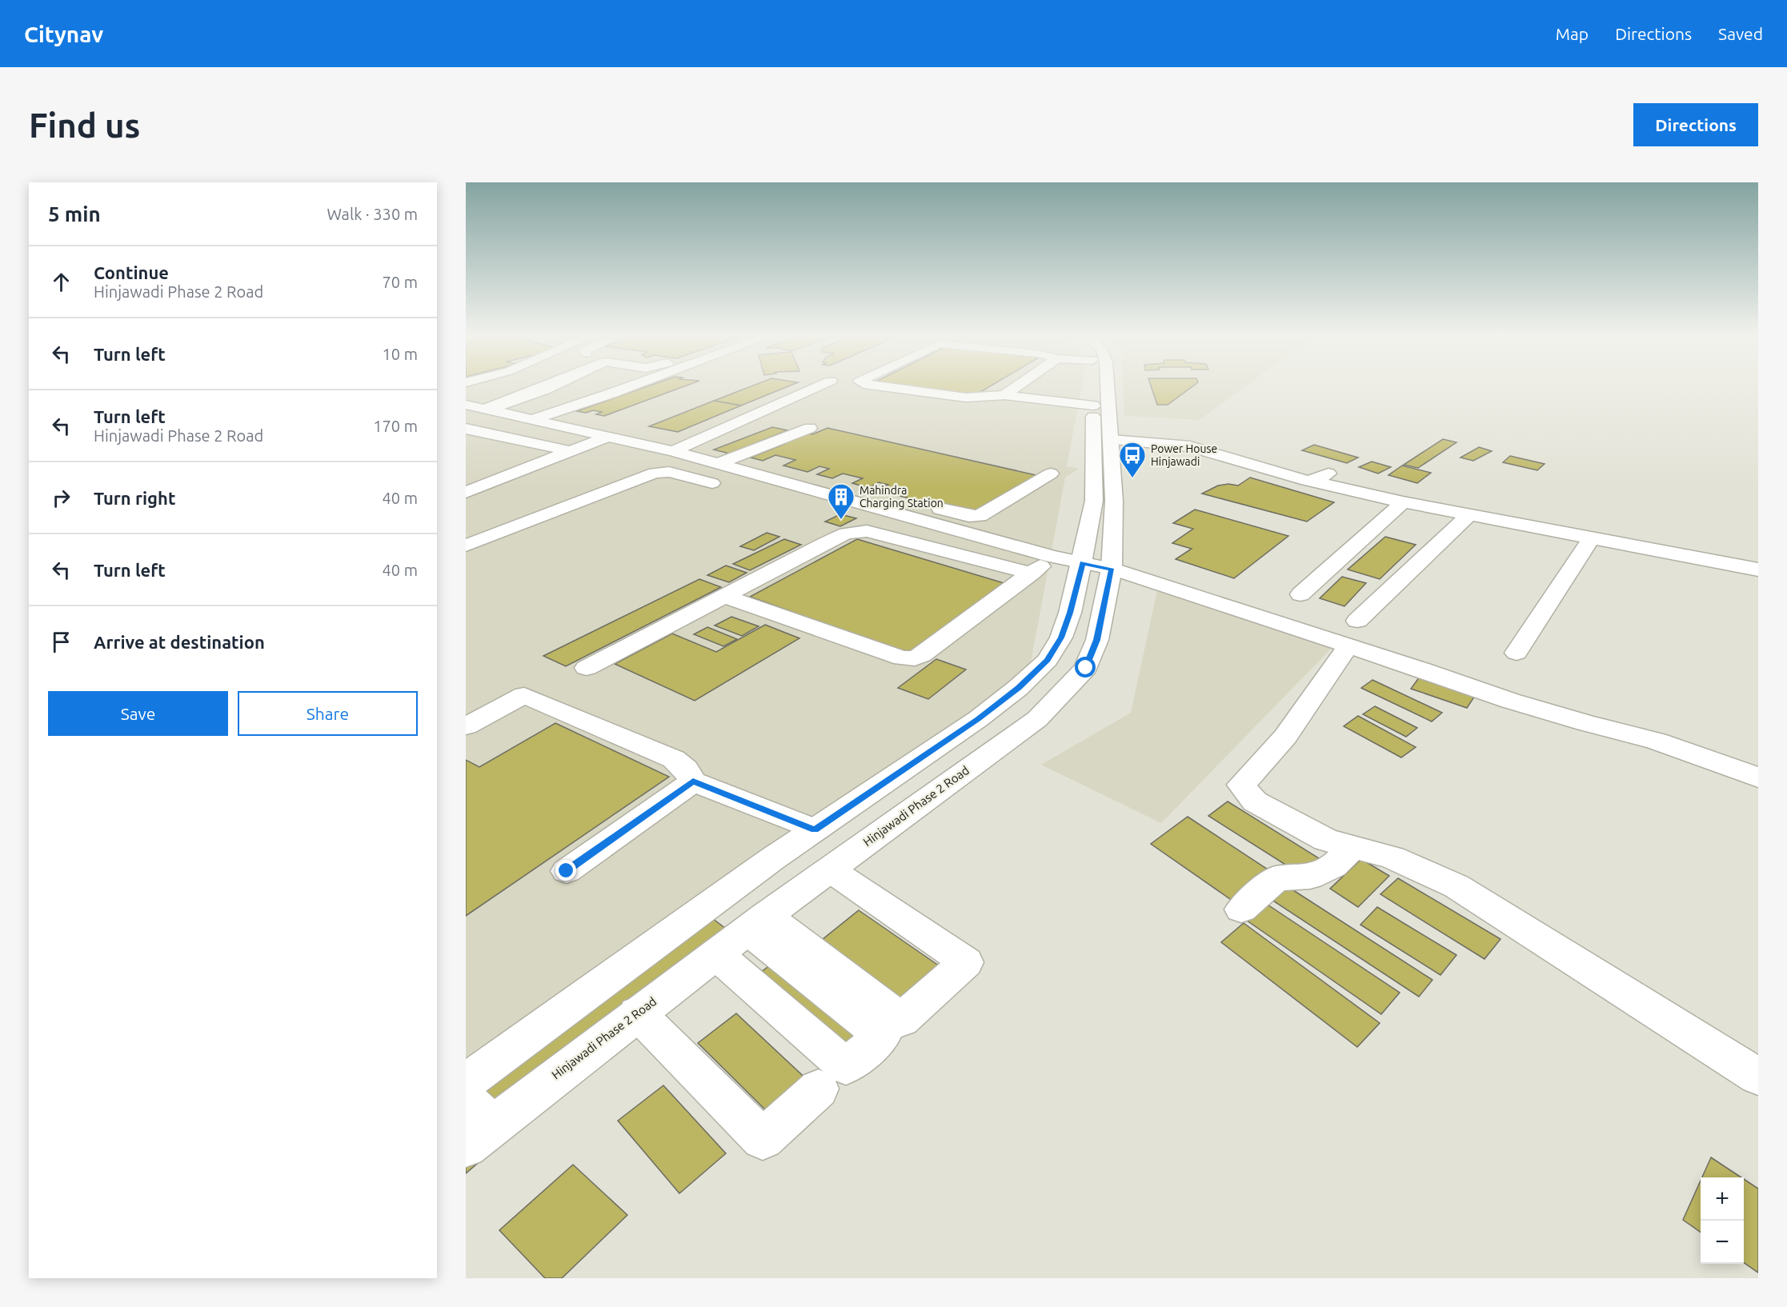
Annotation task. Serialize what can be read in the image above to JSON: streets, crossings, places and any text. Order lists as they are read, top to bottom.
{
  "streets": {
    "main road": ["Hinjawadi Phase 2 Road"]
  },
  "places": {
    "bus stop": ["Power House Hinjawadi"],
    "building": ["Mahindra Charging Station"]
  },
  "page": {
    "header": "Citynav",
    "nav": ["Map", "Directions", "Saved"],
    "buttons": [
      "Directions",
      ["Save", "Share"]
    ],
    "title": "Find us",
    "heading": ["5 min", "Walk · 330 m"],
    "list": [
      ["Continue", "Hinjawadi Phase 2 Road", "70 m"],
      ["Turn left", "10 m"],
      ["Turn left", "Hinjawadi Phase 2 Road", "170 m"],
      ["Turn right", "40 m"],
      ["Turn left", "40 m"],
      "Arrive at destination"
    ],
    "map_buttons": ["+", "−"]
  }
}
